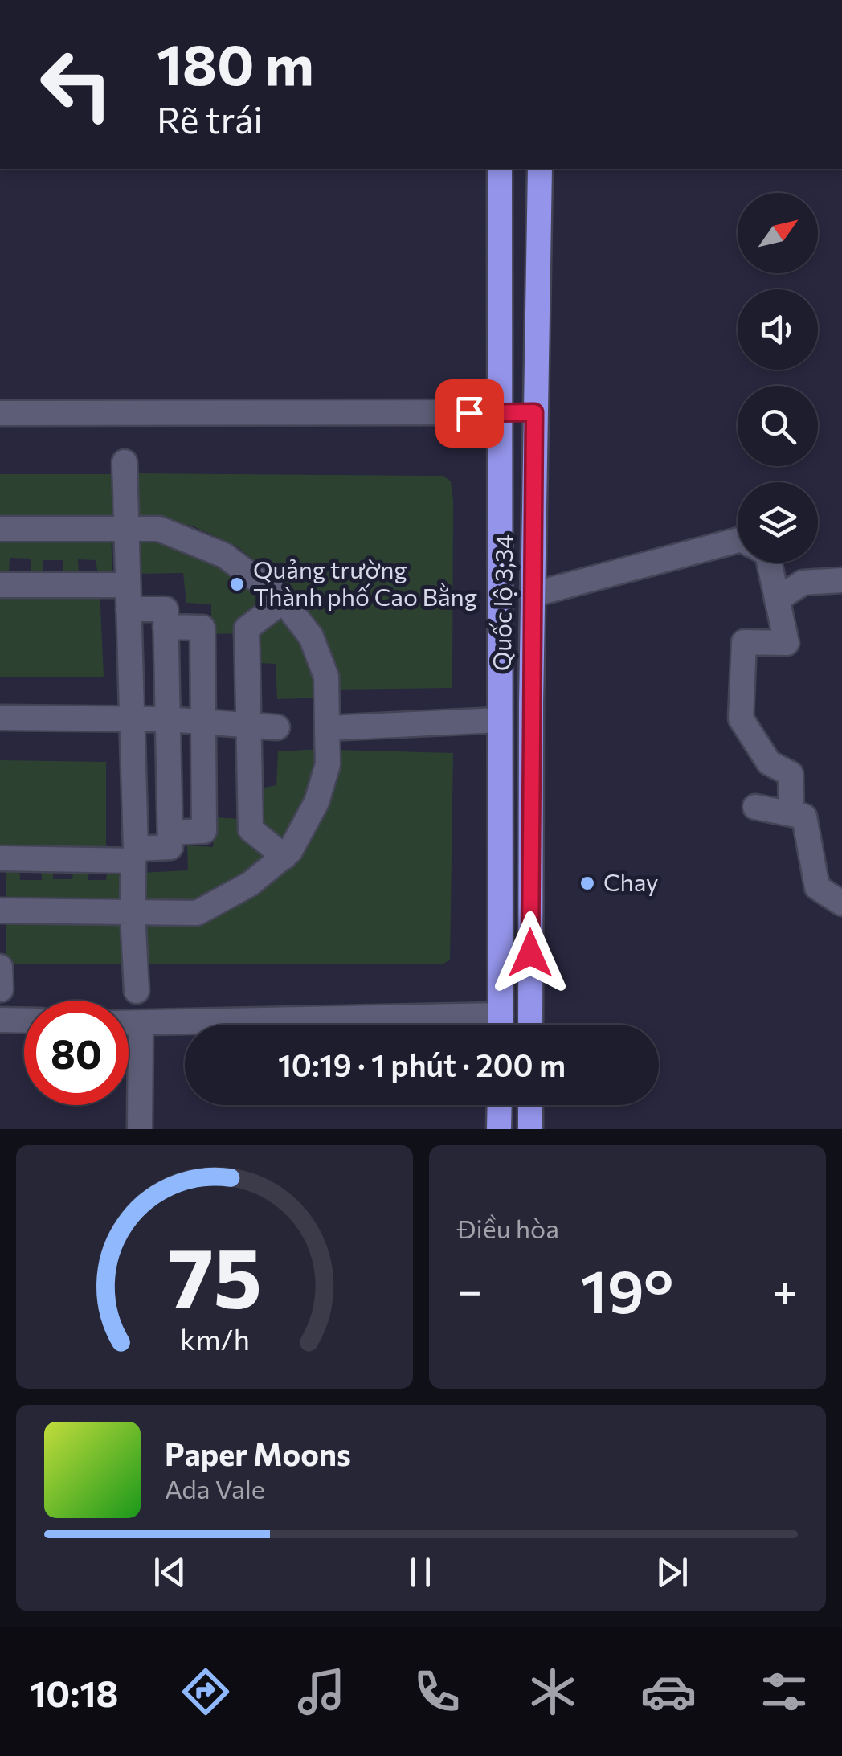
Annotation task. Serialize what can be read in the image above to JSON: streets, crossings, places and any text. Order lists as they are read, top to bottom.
{
  "streets": {
    "highway": ["Quốc lộ 3;34"]
  },
  "places": ["Quảng trường Thành phố Cao Bằng", "Chay"],
  "north": "top right",
  "page": {
    "turn": ["180 m", "Rẽ trái"],
    "limit": "80",
    "trip": "10:19 · 1 phút · 200 m",
    "tile": "Điều hòa",
    "heat": ["−", "19°", "+"],
    "song": ["Paper Moons", "Ada Vale"],
    "tabs": "10:18",
    "gauge": ["75", "km/h"]
  }
}
